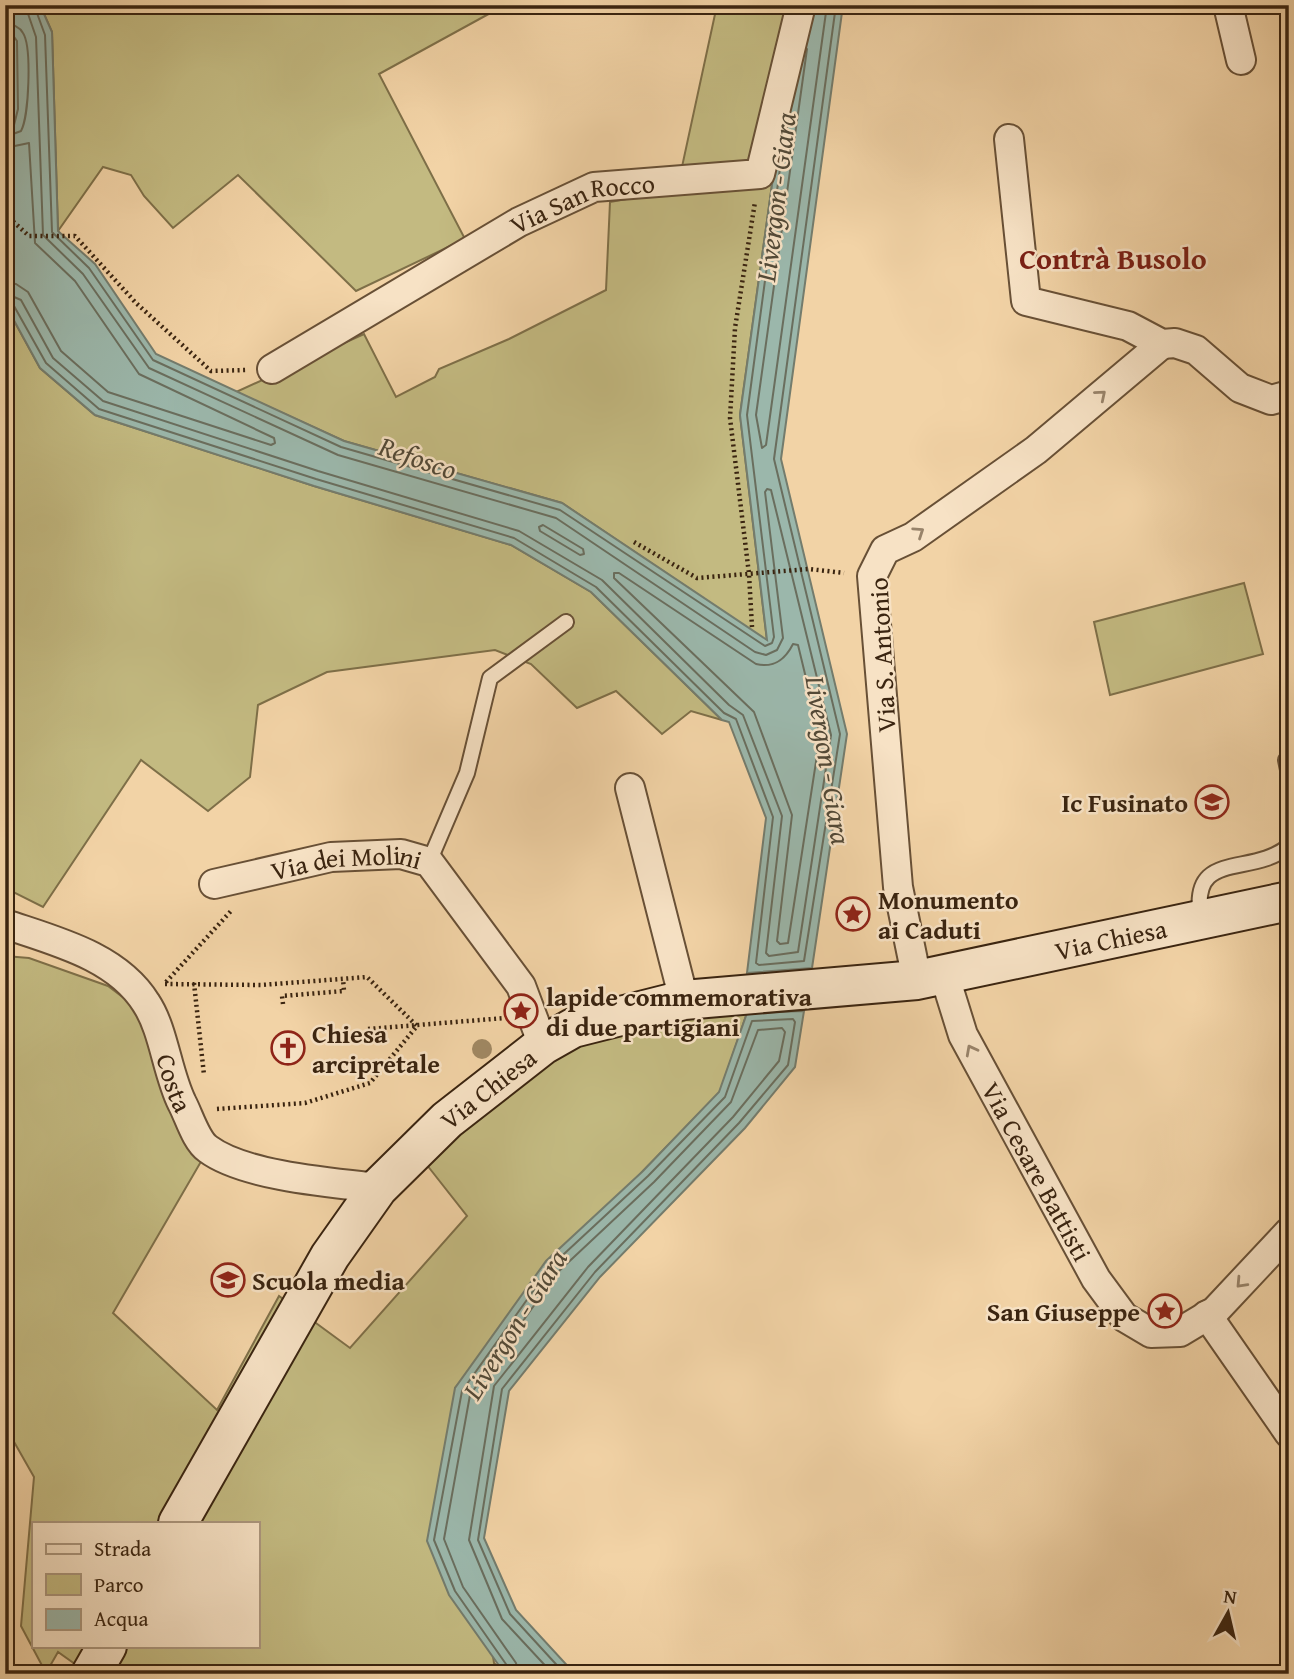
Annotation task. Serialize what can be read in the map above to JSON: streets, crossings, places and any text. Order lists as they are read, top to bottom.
{
  "streets": {
    "main road": ["Via Chiesa"],
    "street": [
      "Via San Rocco",
      "Via S. Antonio",
      "Via dei Molini",
      "Costa",
      "Via Cesare Battisti"
    ]
  },
  "crossings": [
    ["Via S. Antonio", "Via Chiesa"],
    ["Via S. Antonio", "Via Cesare Battisti"],
    ["Via dei Molini", "Via Chiesa"],
    ["Via Chiesa", "Costa"],
    ["Via Chiesa", "Via Cesare Battisti"]
  ],
  "one_way": ["Via S. Antonio"],
  "districts": ["Contrà Busolo"],
  "water": ["Livergon - Giara", "Refosco"],
  "places": {
    "school or university": ["Ic Fusinato", "Scuola media"],
    "place": ["Monumento ai Caduti", "lapide commemorativa di due partigiani", "San Giuseppe"],
    "church": ["Chiesa arcipretale"]
  },
  "legend": ["Strada", "Parco", "Acqua"],
  "north": "top"
}
